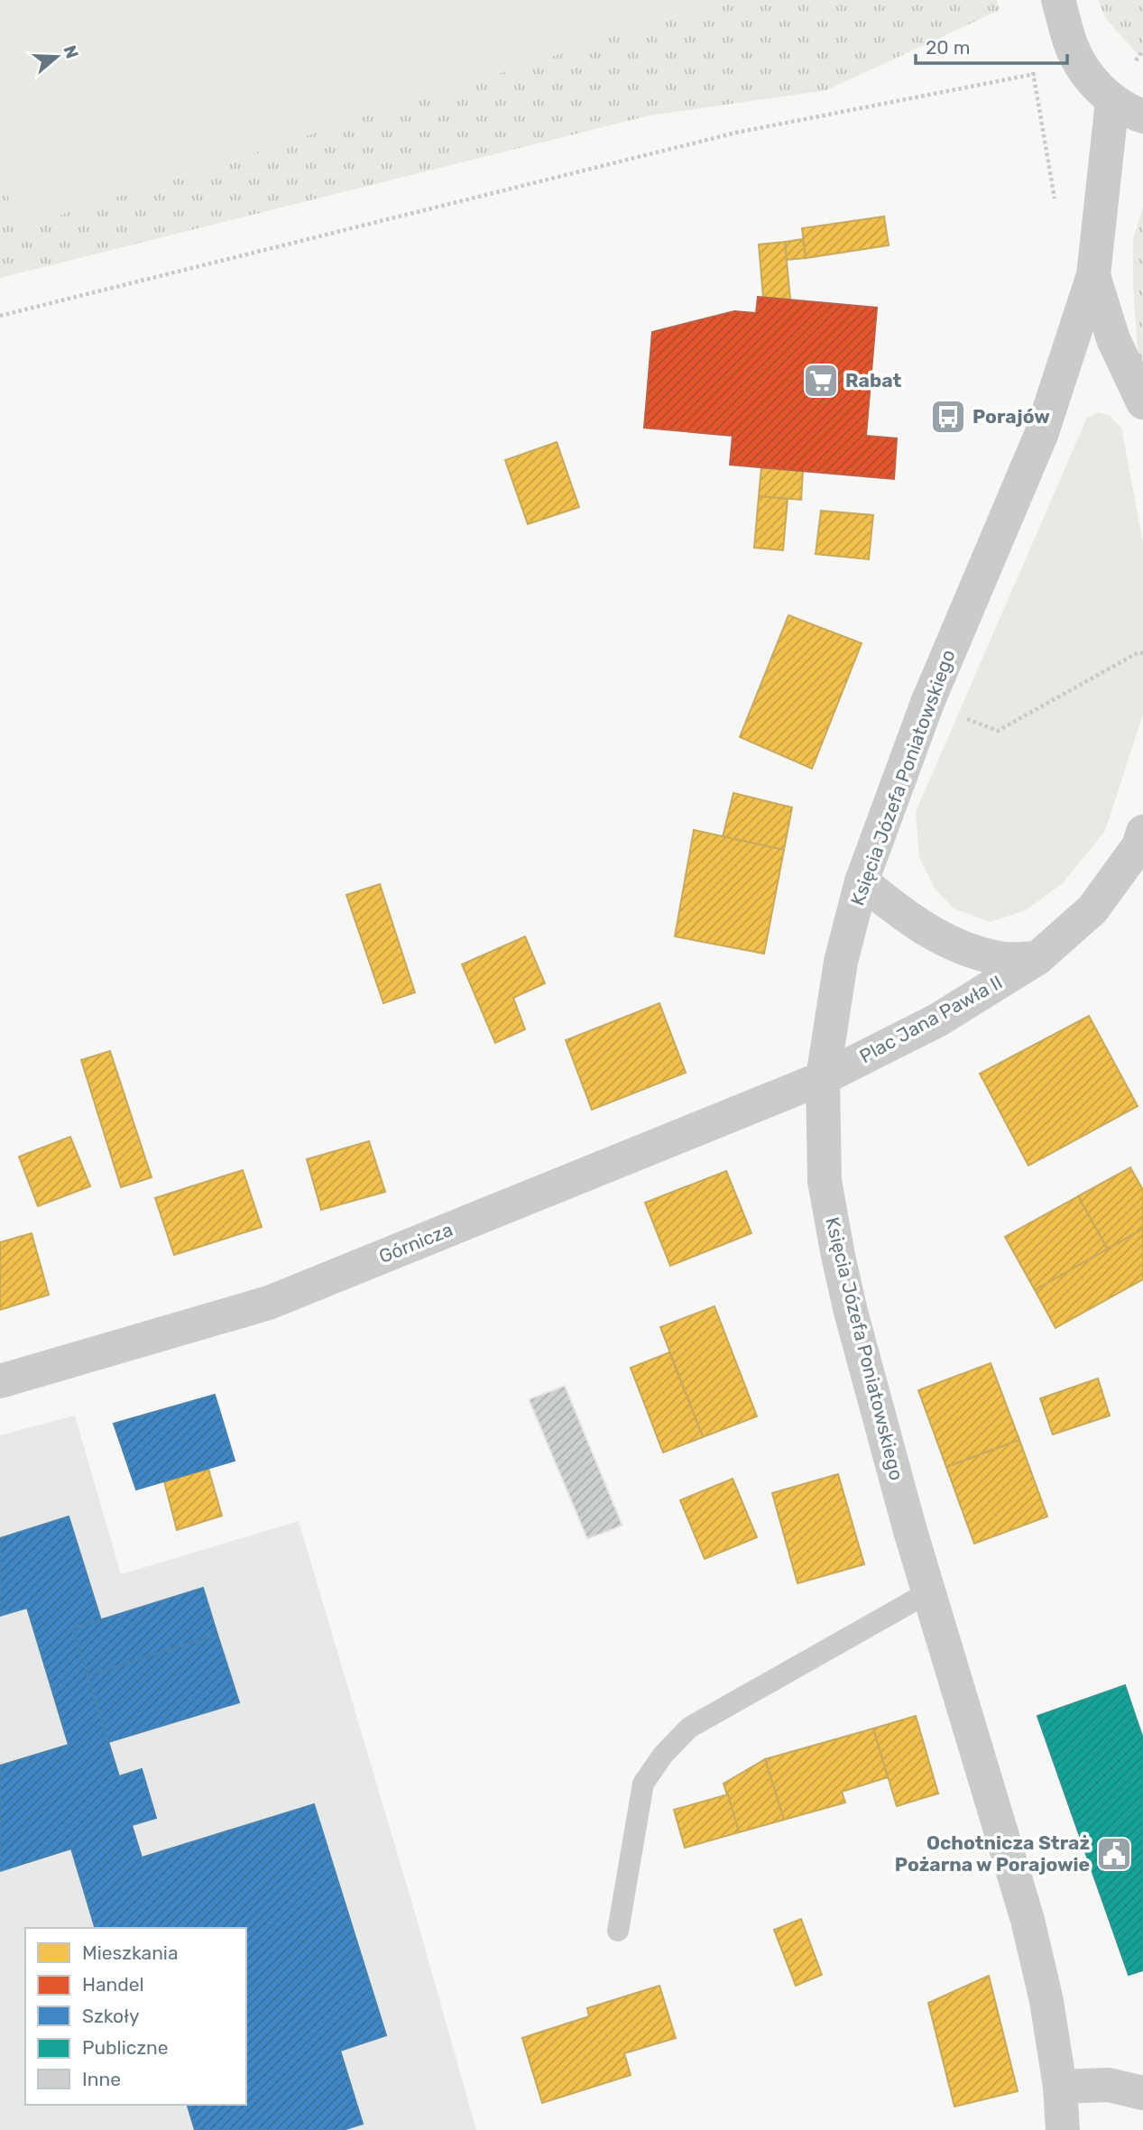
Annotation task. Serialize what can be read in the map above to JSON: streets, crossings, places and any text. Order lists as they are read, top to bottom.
{
  "streets": {
    "street": ["Księcia Józefa Poniatowskiego", "Plac Jana Pawła II", "Górnicza"]
  },
  "crossings": [
    ["Księcia Józefa Poniatowskiego", "Plac Jana Pawła II"],
    ["Księcia Józefa Poniatowskiego", "Górnicza"],
    ["Plac Jana Pawła II", "Górnicza"]
  ],
  "places": {
    "supermarket": ["Rabat"],
    "bus stop": ["Porajów"],
    "public building": ["Ochotnicza Straż Pożarna w Porajowie"]
  },
  "legend": [
    "Mieszkania",
    "Handel",
    "Szkoły",
    "Publiczne",
    "Inne"
  ],
  "scale_bar": "20 m",
  "north": "right"
}
